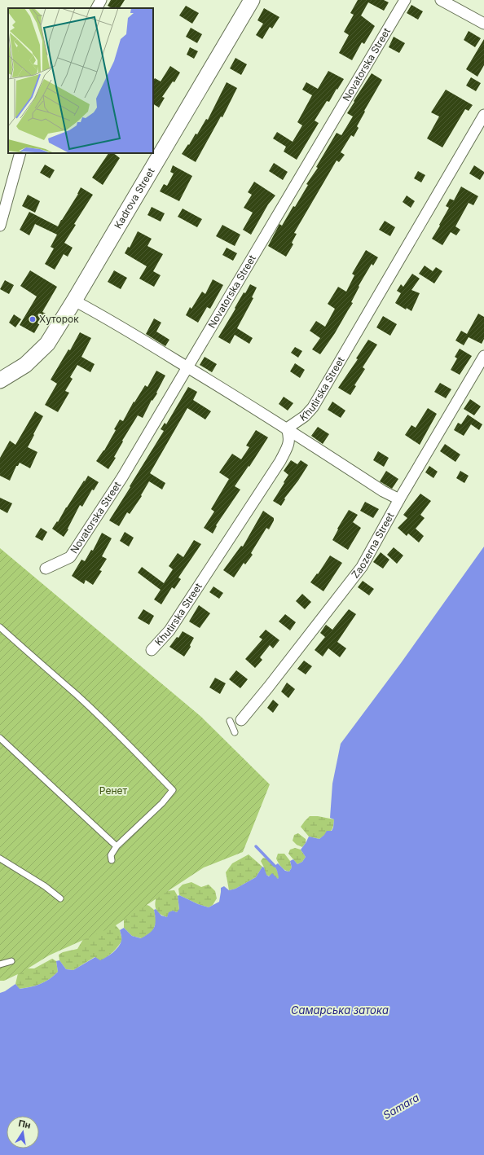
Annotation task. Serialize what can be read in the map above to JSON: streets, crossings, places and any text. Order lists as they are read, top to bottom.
{
  "streets": {
    "street": [
      "Novatorska Street",
      "Kadrova Street",
      "Khutirska Street",
      "Zaozerna Street"
    ]
  },
  "water": ["Самарська затока", "Samara"],
  "parks": ["Ренет"],
  "places": ["Хуторок"],
  "north": "top"
}
